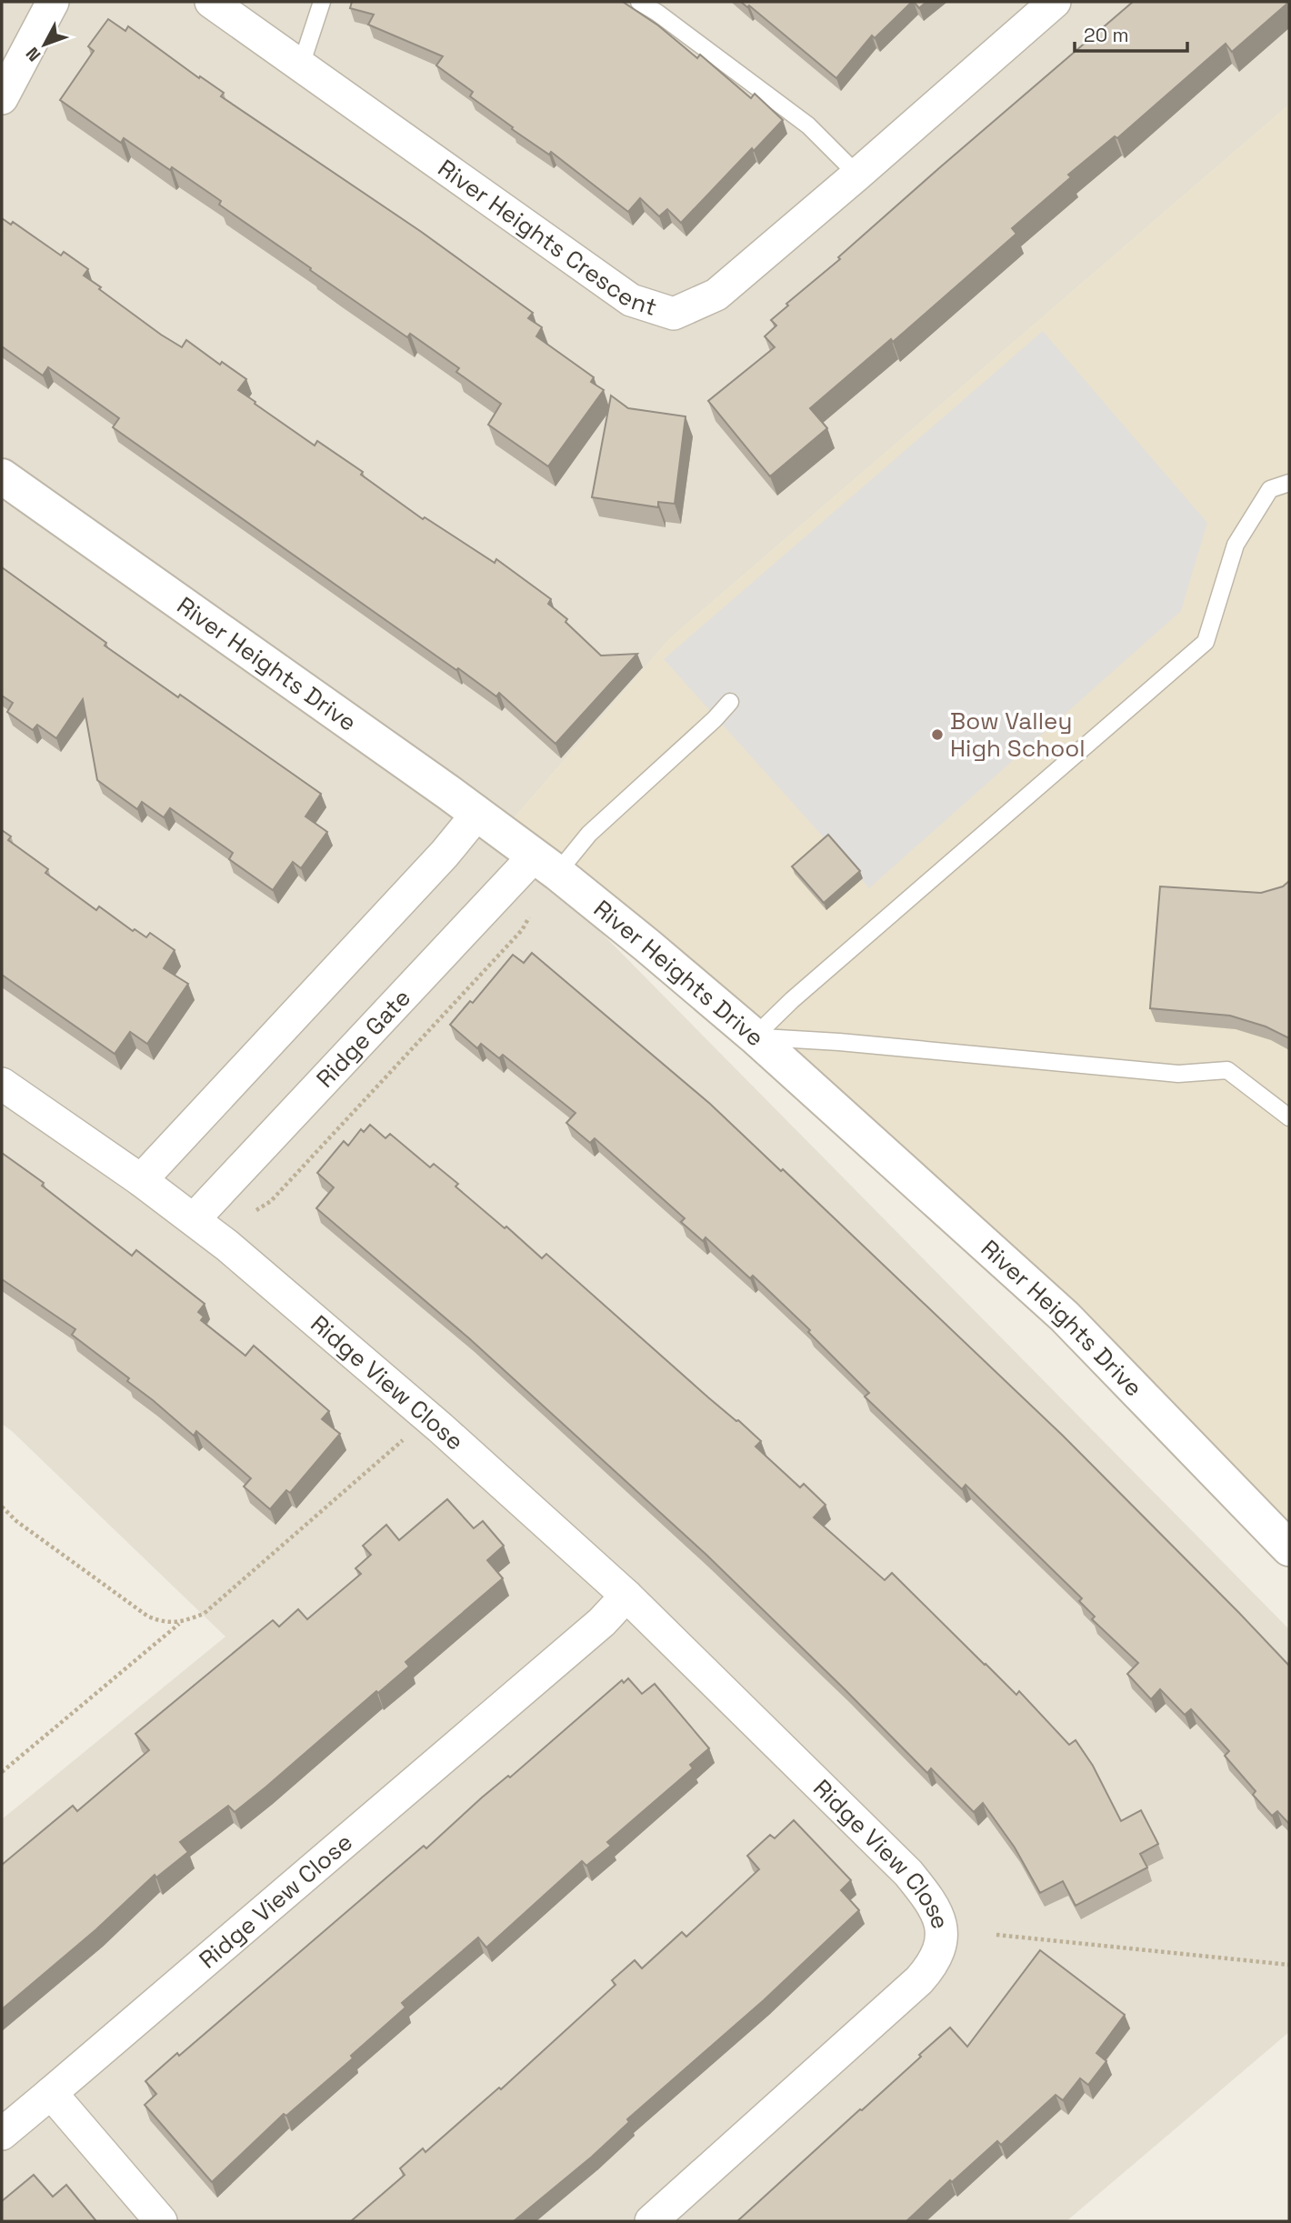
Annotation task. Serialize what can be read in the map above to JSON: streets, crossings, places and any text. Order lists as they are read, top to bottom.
{
  "streets": {
    "street": [
      "River Heights Crescent",
      "River Heights Drive",
      "Ridge Gate",
      "Ridge View Close"
    ]
  },
  "crossings": [
    ["River Heights Drive", "Ridge Gate"],
    ["Ridge Gate", "Ridge View Close"]
  ],
  "places": ["Bow Valley High School"],
  "scale_bar": "20 m",
  "north": "bottom left"
}
